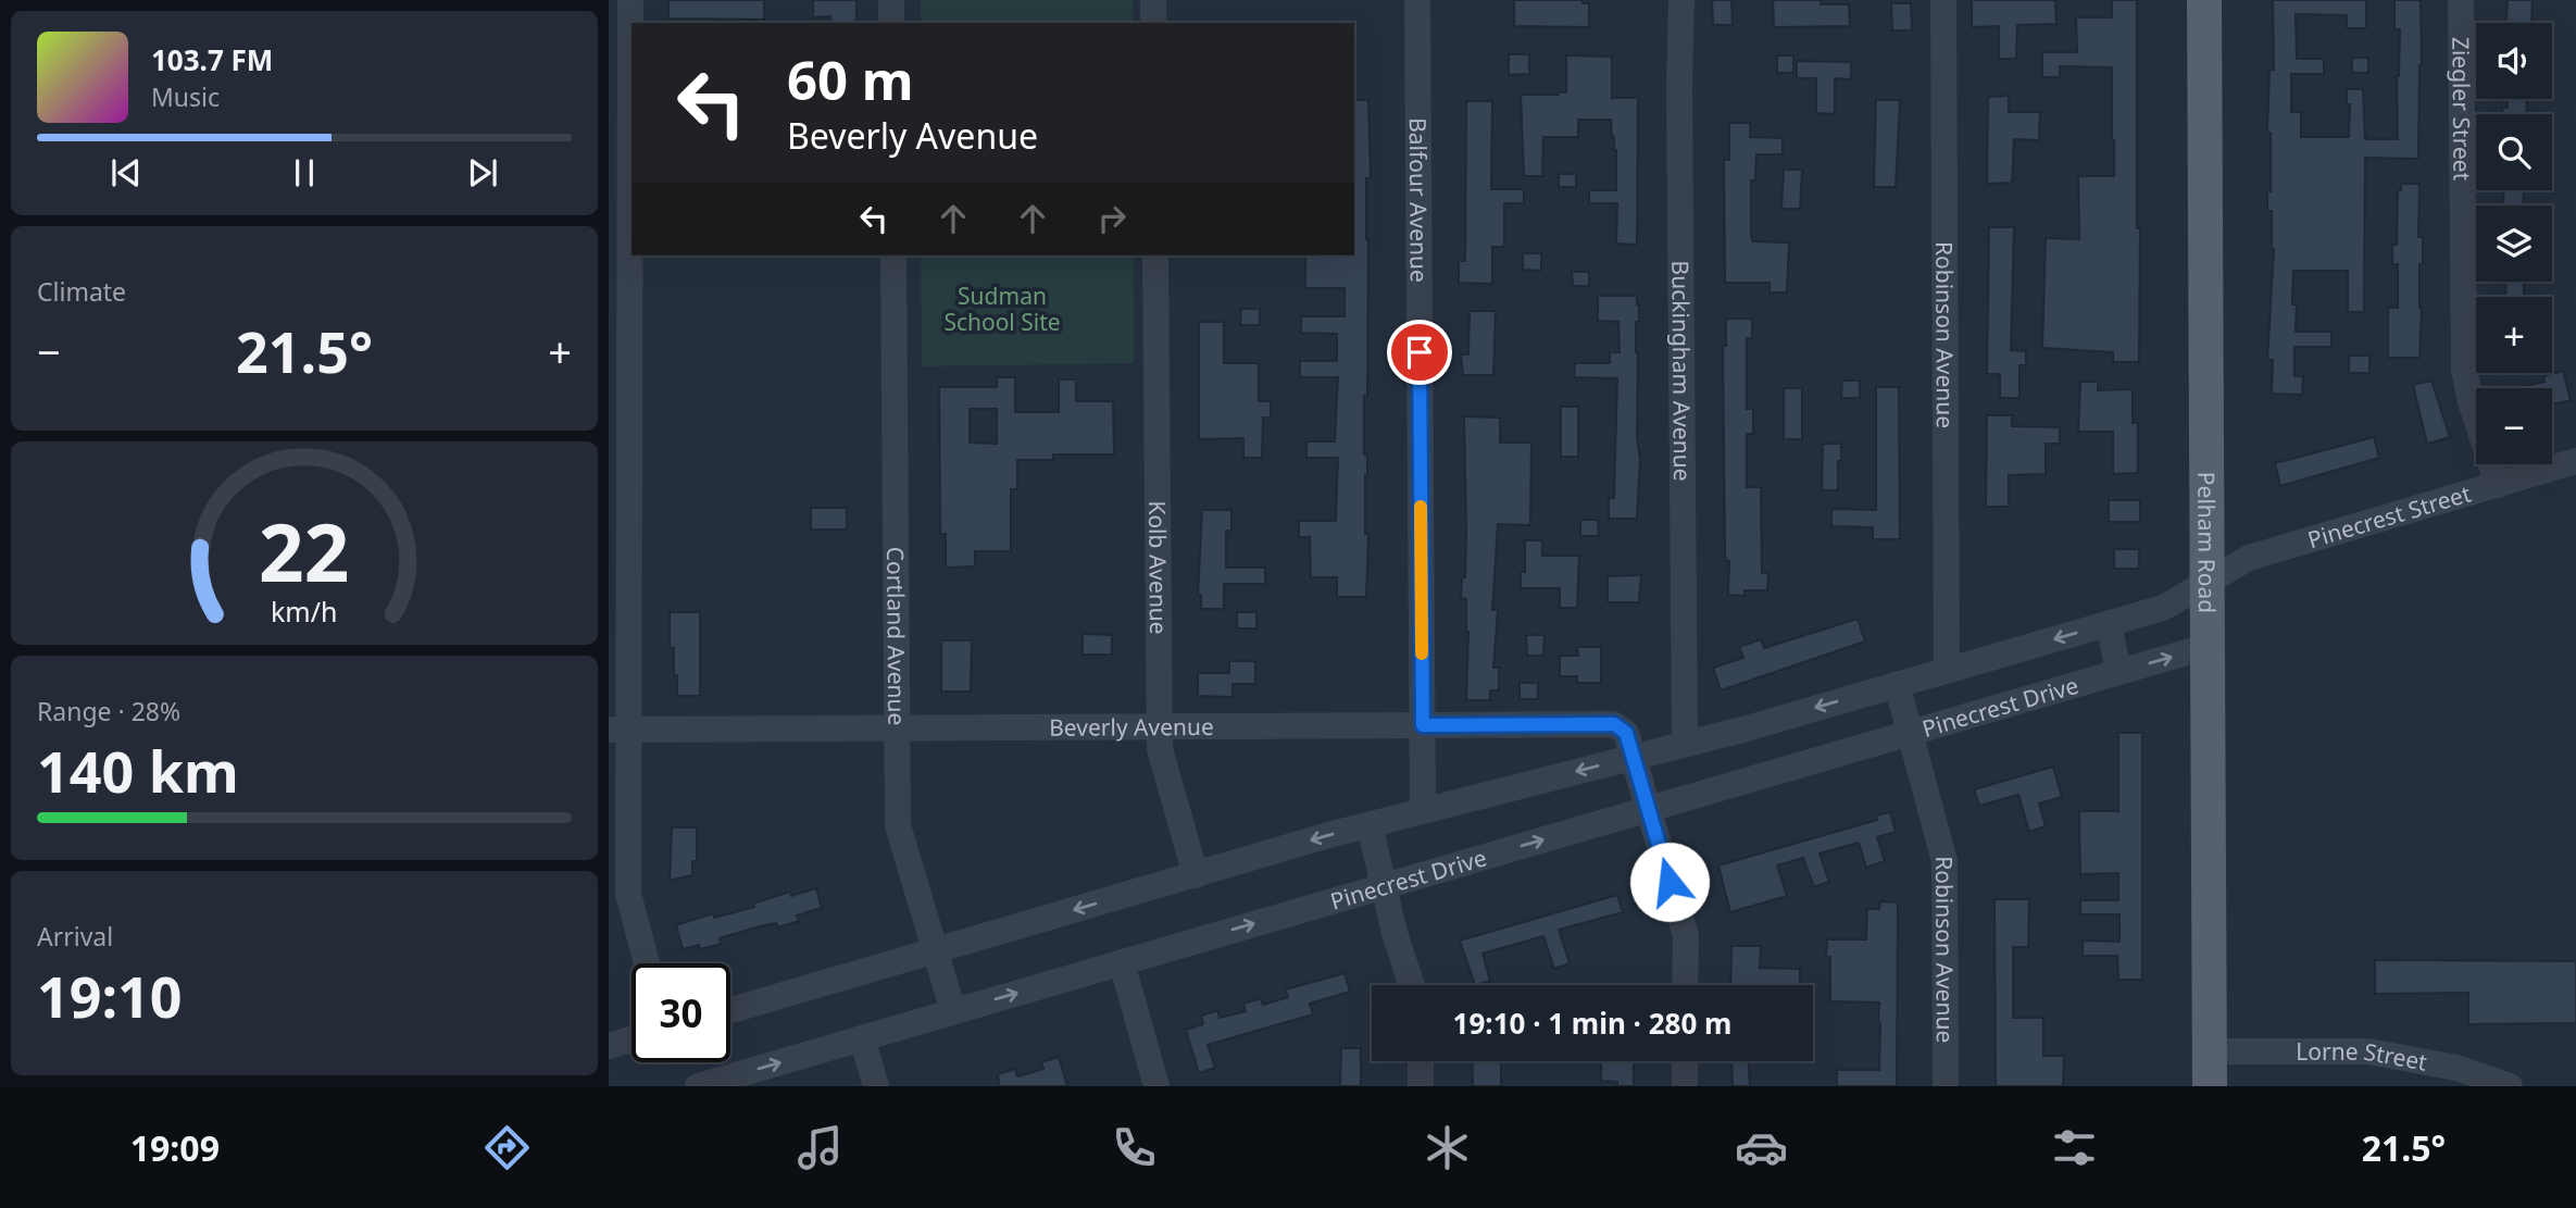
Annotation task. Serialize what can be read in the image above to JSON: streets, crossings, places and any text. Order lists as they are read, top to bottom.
{
  "streets": {
    "main road": ["Pelham Road"],
    "street": [
      "Ziegler Street",
      "Balfour Avenue",
      "Robinson Avenue",
      "Buckingham Avenue",
      "Pinecrest Street",
      "Kolb Avenue",
      "Cortland Avenue",
      "Pinecrest Drive",
      "Beverly Avenue",
      "Lorne Street"
    ]
  },
  "crossings": [
    ["Ziegler Street", "Pinecrest Street"],
    ["Balfour Avenue", "Beverly Avenue"],
    ["Robinson Avenue", "Pinecrest Drive"],
    ["Pinecrest Street", "Pelham Road"],
    ["Pelham Road", "Pinecrest Drive"],
    ["Pelham Road", "Lorne Street"],
    ["Kolb Avenue", "Beverly Avenue"],
    ["Cortland Avenue", "Pinecrest Drive"],
    ["Cortland Avenue", "Beverly Avenue"]
  ],
  "parks": ["Sudman School Site"],
  "page": {
    "map_buttons": ["+", "−"],
    "turn": ["60 m", "Beverly Avenue"],
    "song": ["103.7 FM", "Music"],
    "tile": [
      "Climate",
      ["Range · 28%", "140 km"],
      ["Arrival", "19:10"]
    ],
    "heat": ["−", "21.5°", "+"],
    "limit": "30",
    "trip": "19:10 · 1 min · 280 m",
    "tabs": ["19:09", "21.5°"],
    "gauge": ["22", "km/h"]
  }
}
